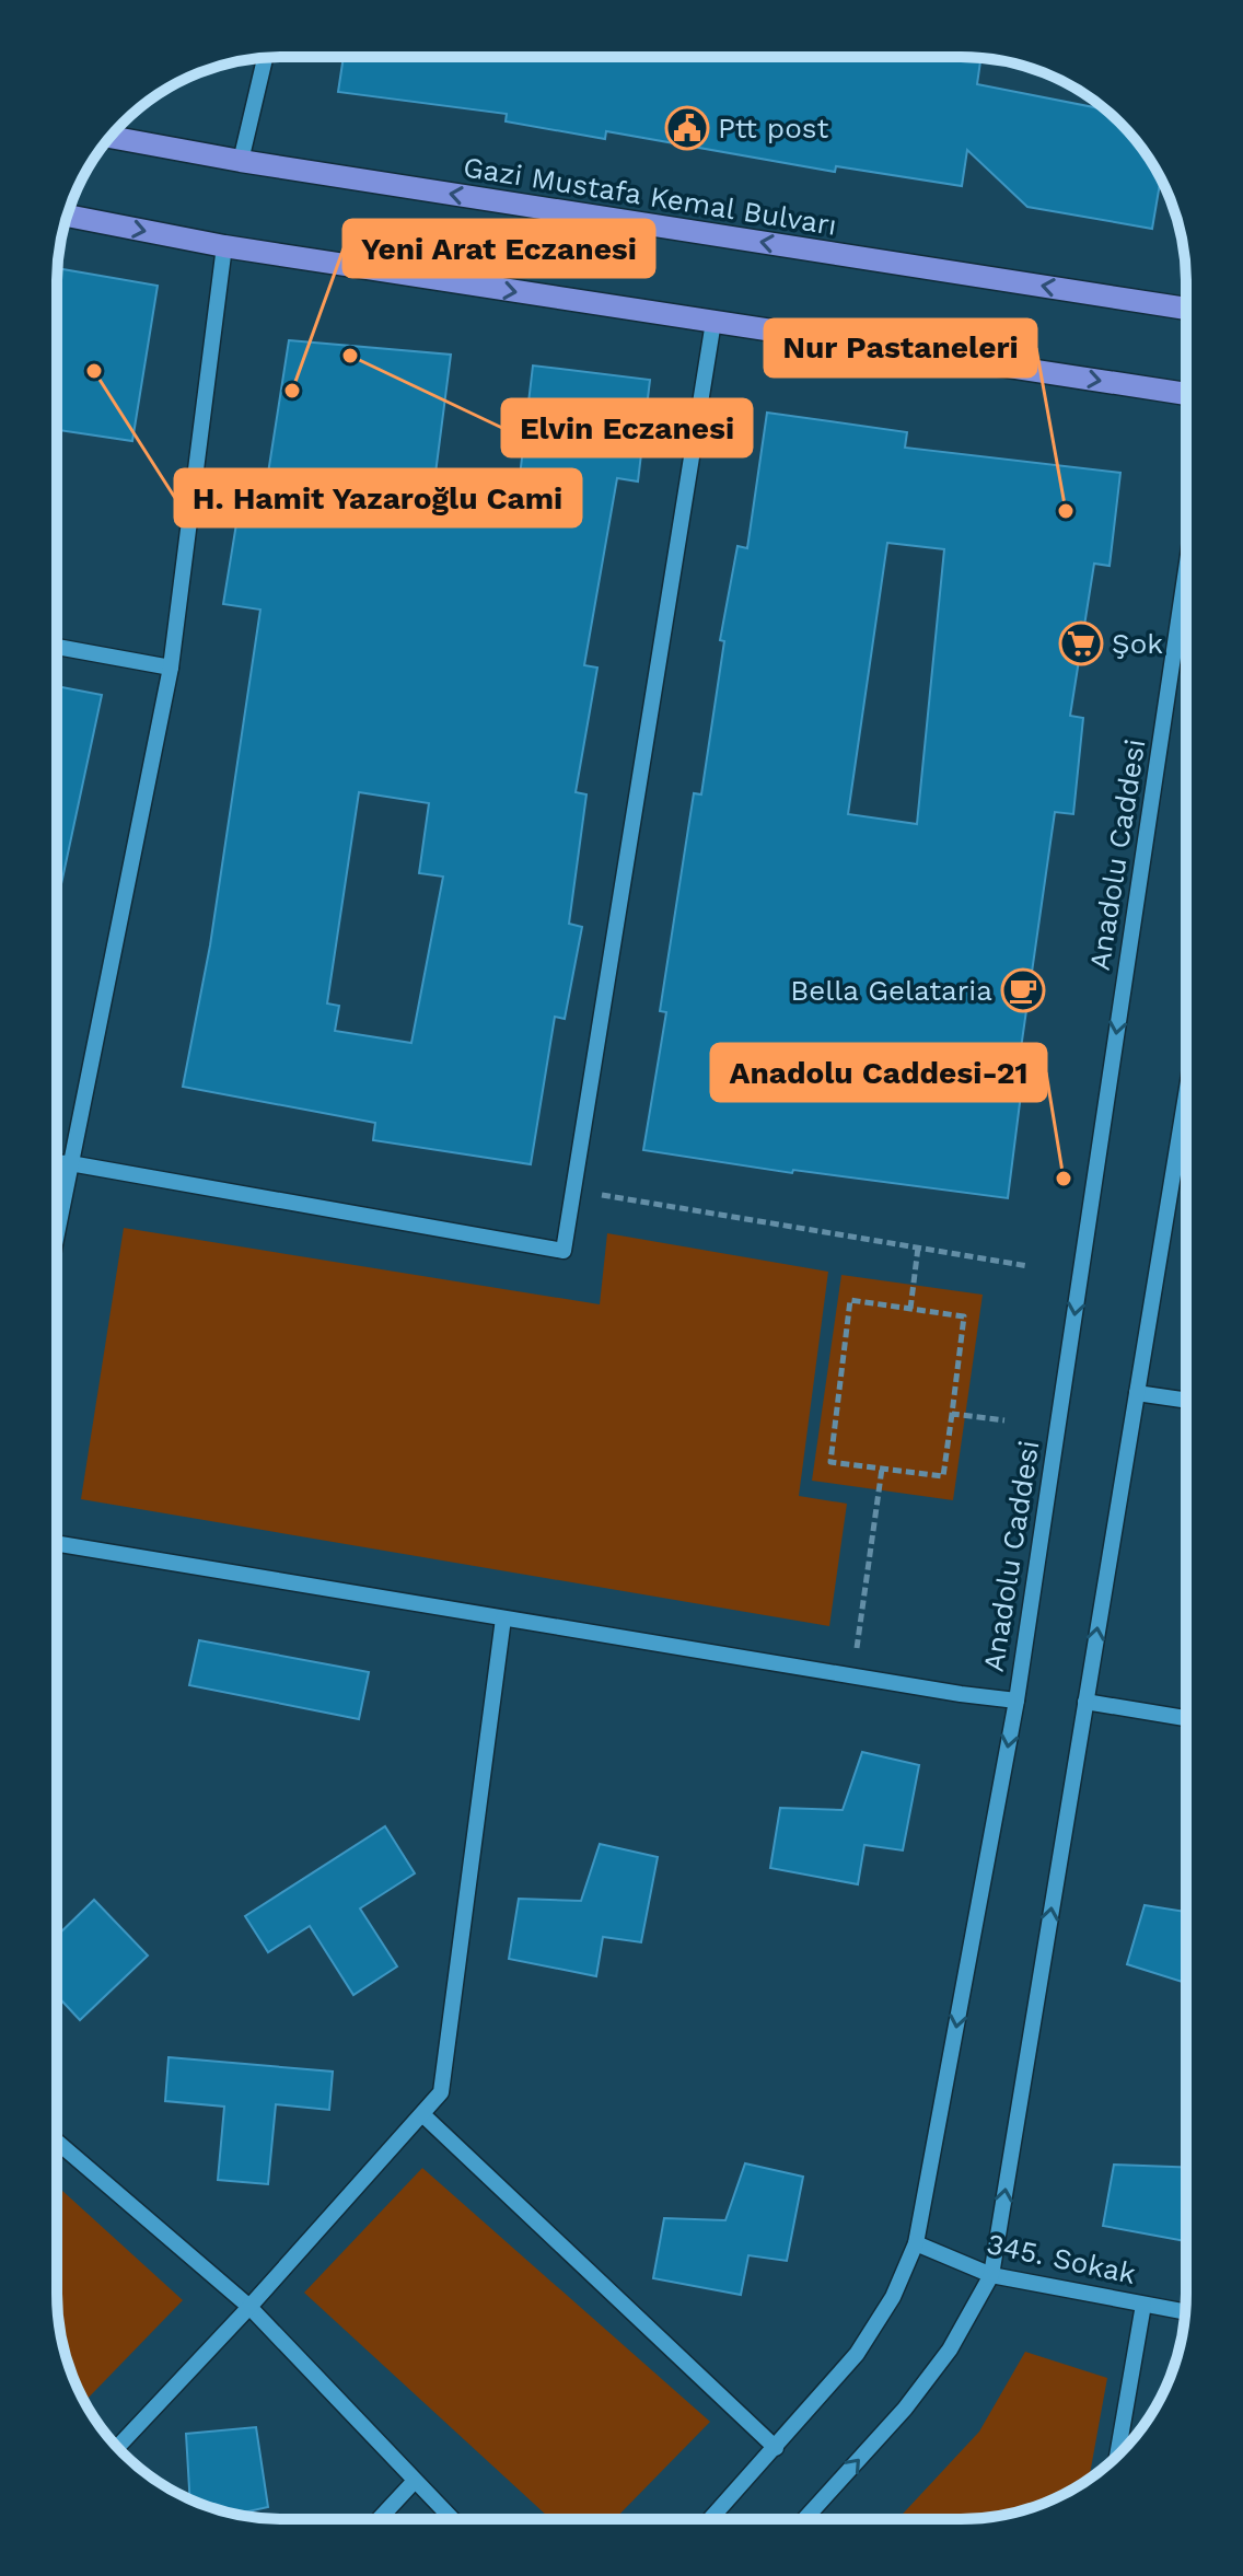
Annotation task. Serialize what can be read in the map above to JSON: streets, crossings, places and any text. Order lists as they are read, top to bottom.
{
  "streets": {
    "main road": ["Gazi Mustafa Kemal Bulvarı"],
    "street": ["Anadolu Caddesi", "345. Sokak"]
  },
  "crossings": [
    ["Anadolu Caddesi", "345. Sokak"]
  ],
  "places": {
    "public building": ["Ptt post"],
    "other": [
      "Elvin Eczanesi",
      "H. Hamit Yazaroğlu Cami",
      "Yeni Arat Eczanesi",
      "Nur Pastaneleri",
      "Anadolu Caddesi-21"
    ],
    "supermarket": ["Şok"],
    "cafe": ["Bella Gelataria"]
  }
}
